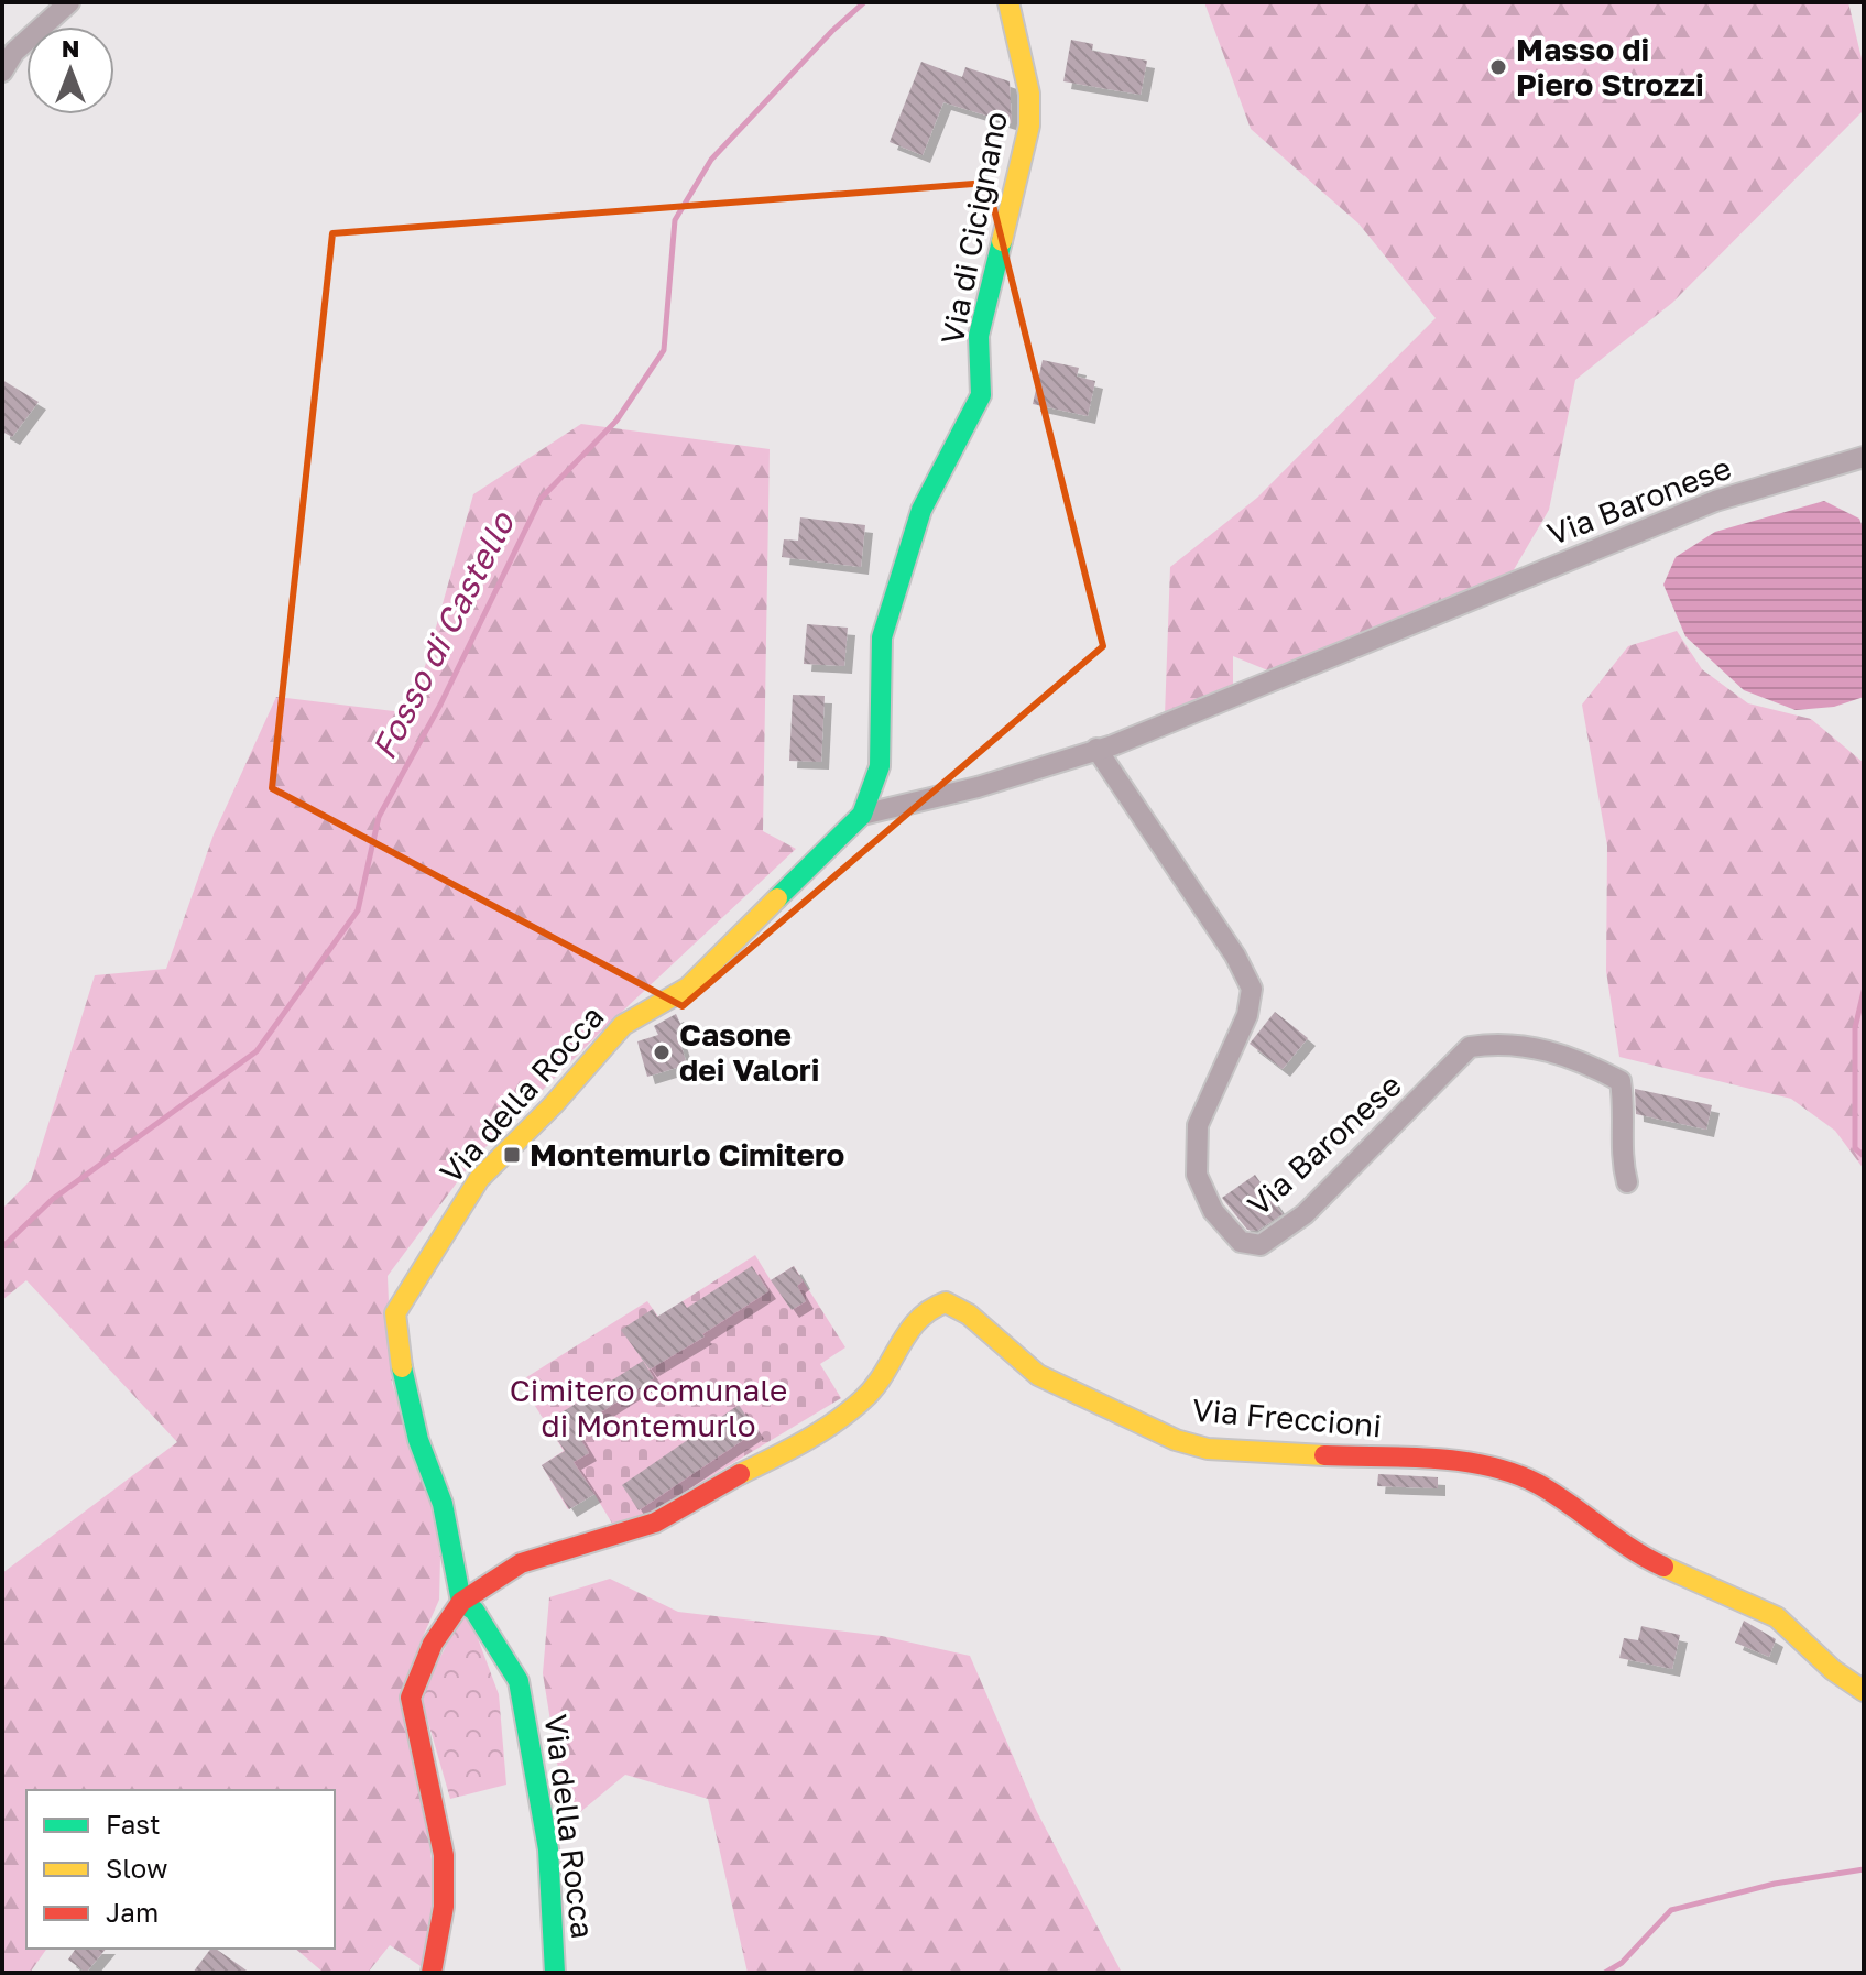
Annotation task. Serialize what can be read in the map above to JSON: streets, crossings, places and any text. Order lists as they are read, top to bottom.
{
  "streets": {
    "street": [
      "Via di Cicignano",
      "Via Baronese",
      "Via della Rocca",
      "Via Freccioni"
    ]
  },
  "crossings": [
    ["Via di Cicignano", "Via Baronese"],
    ["Via di Cicignano", "Via della Rocca"],
    ["Via Baronese", "Via della Rocca"],
    ["Via della Rocca", "Via Freccioni"]
  ],
  "water": ["Fosso di Castello"],
  "parks": ["Cimitero comunale di Montemurlo"],
  "places": {
    "other": ["Masso di Piero Strozzi", "Casone dei Valori"],
    "transit": ["Montemurlo Cimitero"]
  },
  "legend": ["Fast", "Slow", "Jam"],
  "north": "top"
}
